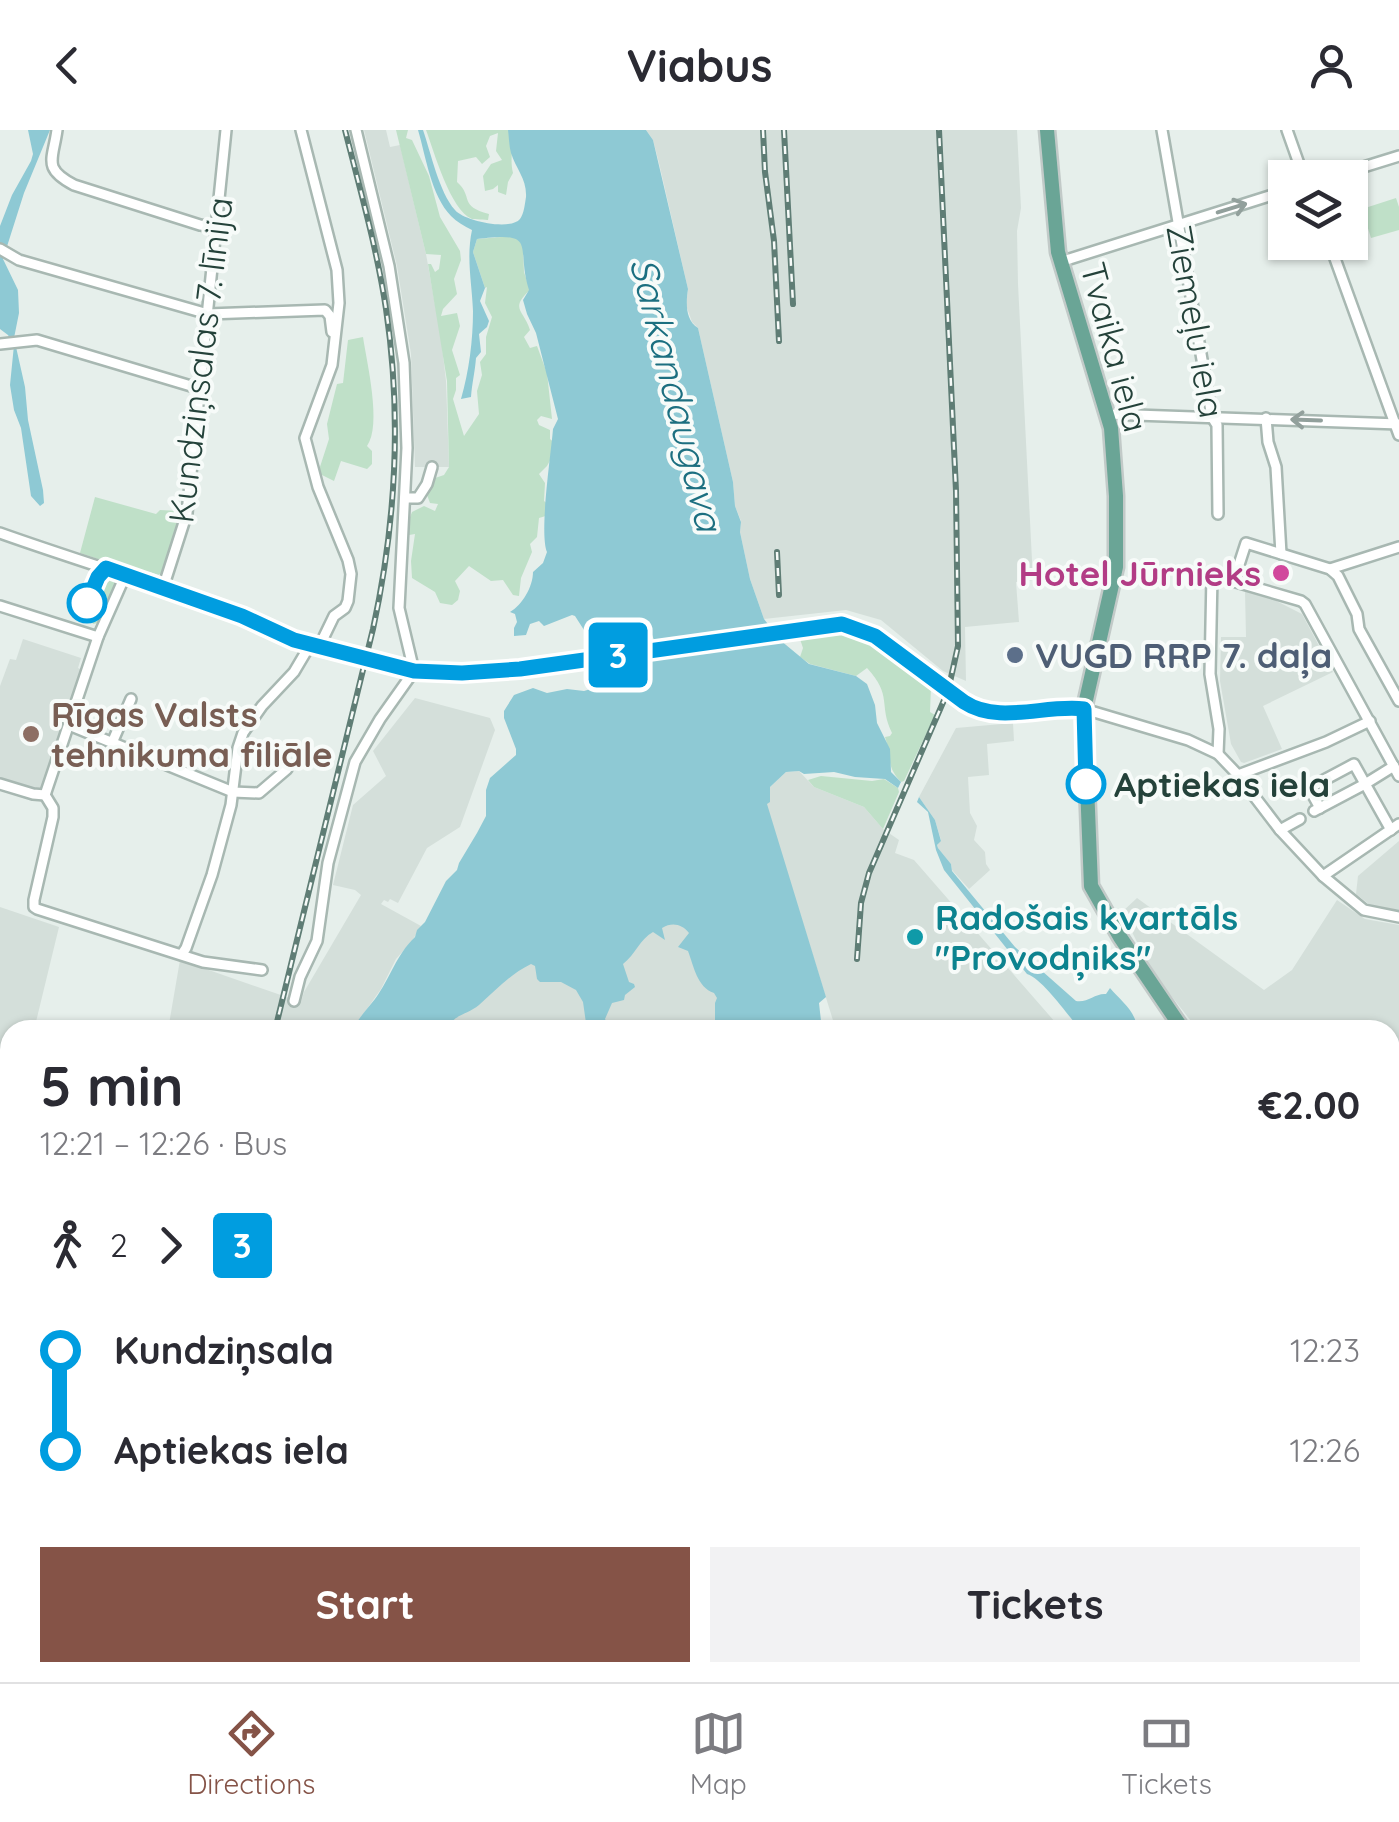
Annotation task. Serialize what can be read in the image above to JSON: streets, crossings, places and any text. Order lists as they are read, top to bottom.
{
  "streets": {
    "main road": ["Tvaika iela"],
    "street": ["Ziemeļu iela", "Kundziņsalas 7. līnija"]
  },
  "water": ["Sarkandaugava"],
  "places": [
    "Hotel Jūrnieks",
    "VUGD RRP 7. daļa",
    "Rīgas Valsts tehnikuma filiāle",
    "Aptiekas iela",
    "Radošais kvartāls \"Provodņiks\""
  ],
  "lines": ["bus line 3"],
  "page": {
    "header": "Viabus",
    "on_map": "3",
    "heading": ["5 min", "12:21 – 12:26 · Bus", "€2.00"],
    "legs": ["2", "3"],
    "list": [
      {
        "name": "Kundziņsala",
        "value": "12:23"
      },
      {
        "name": "Aptiekas iela",
        "value": "12:26"
      }
    ],
    "buttons": ["Start", "Tickets"],
    "tabs": ["Directions", "Map", "Tickets"]
  }
}
